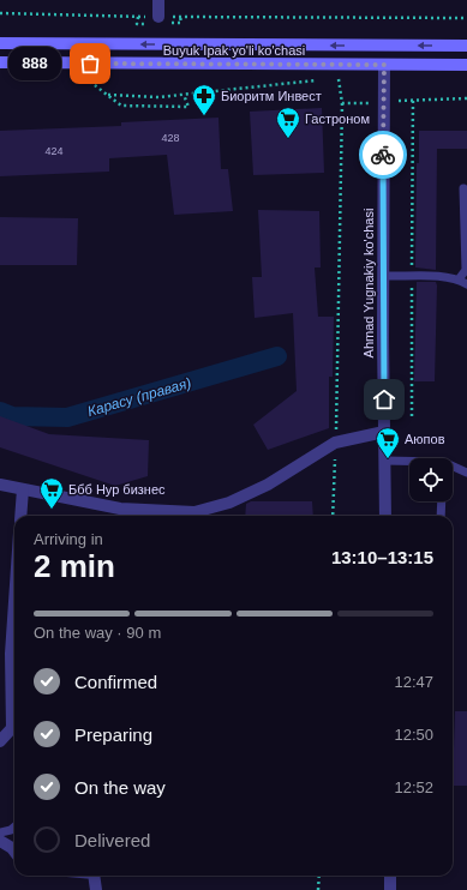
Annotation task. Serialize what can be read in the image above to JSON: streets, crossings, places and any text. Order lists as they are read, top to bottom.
{
  "streets": {
    "main road": ["Buyuk Ipak yo'li ko'chasi", "Ahmad Yugnakiy ko'chasi"]
  },
  "crossings": [
    ["Buyuk Ipak yo'li ko'chasi", "Ahmad Yugnakiy ko'chasi"]
  ],
  "water": ["Карасу (правая)"],
  "places": {
    "other": ["888"],
    "pharmacy": ["Биоритм Инвест"],
    "supermarket": ["Гастроном", "Аюпов", "Ббб Нур бизнес"]
  },
  "house_numbers": ["428", "424"],
  "page": {
    "bubble": "888",
    "heading": ["2 min", "Arriving in", "13:10–13:15"],
    "bar": "On the way · 90 m",
    "list": [
      ["Confirmed", "12:47"],
      ["Preparing", "12:50"],
      ["On the way", "12:52"],
      "Delivered"
    ]
  }
}
